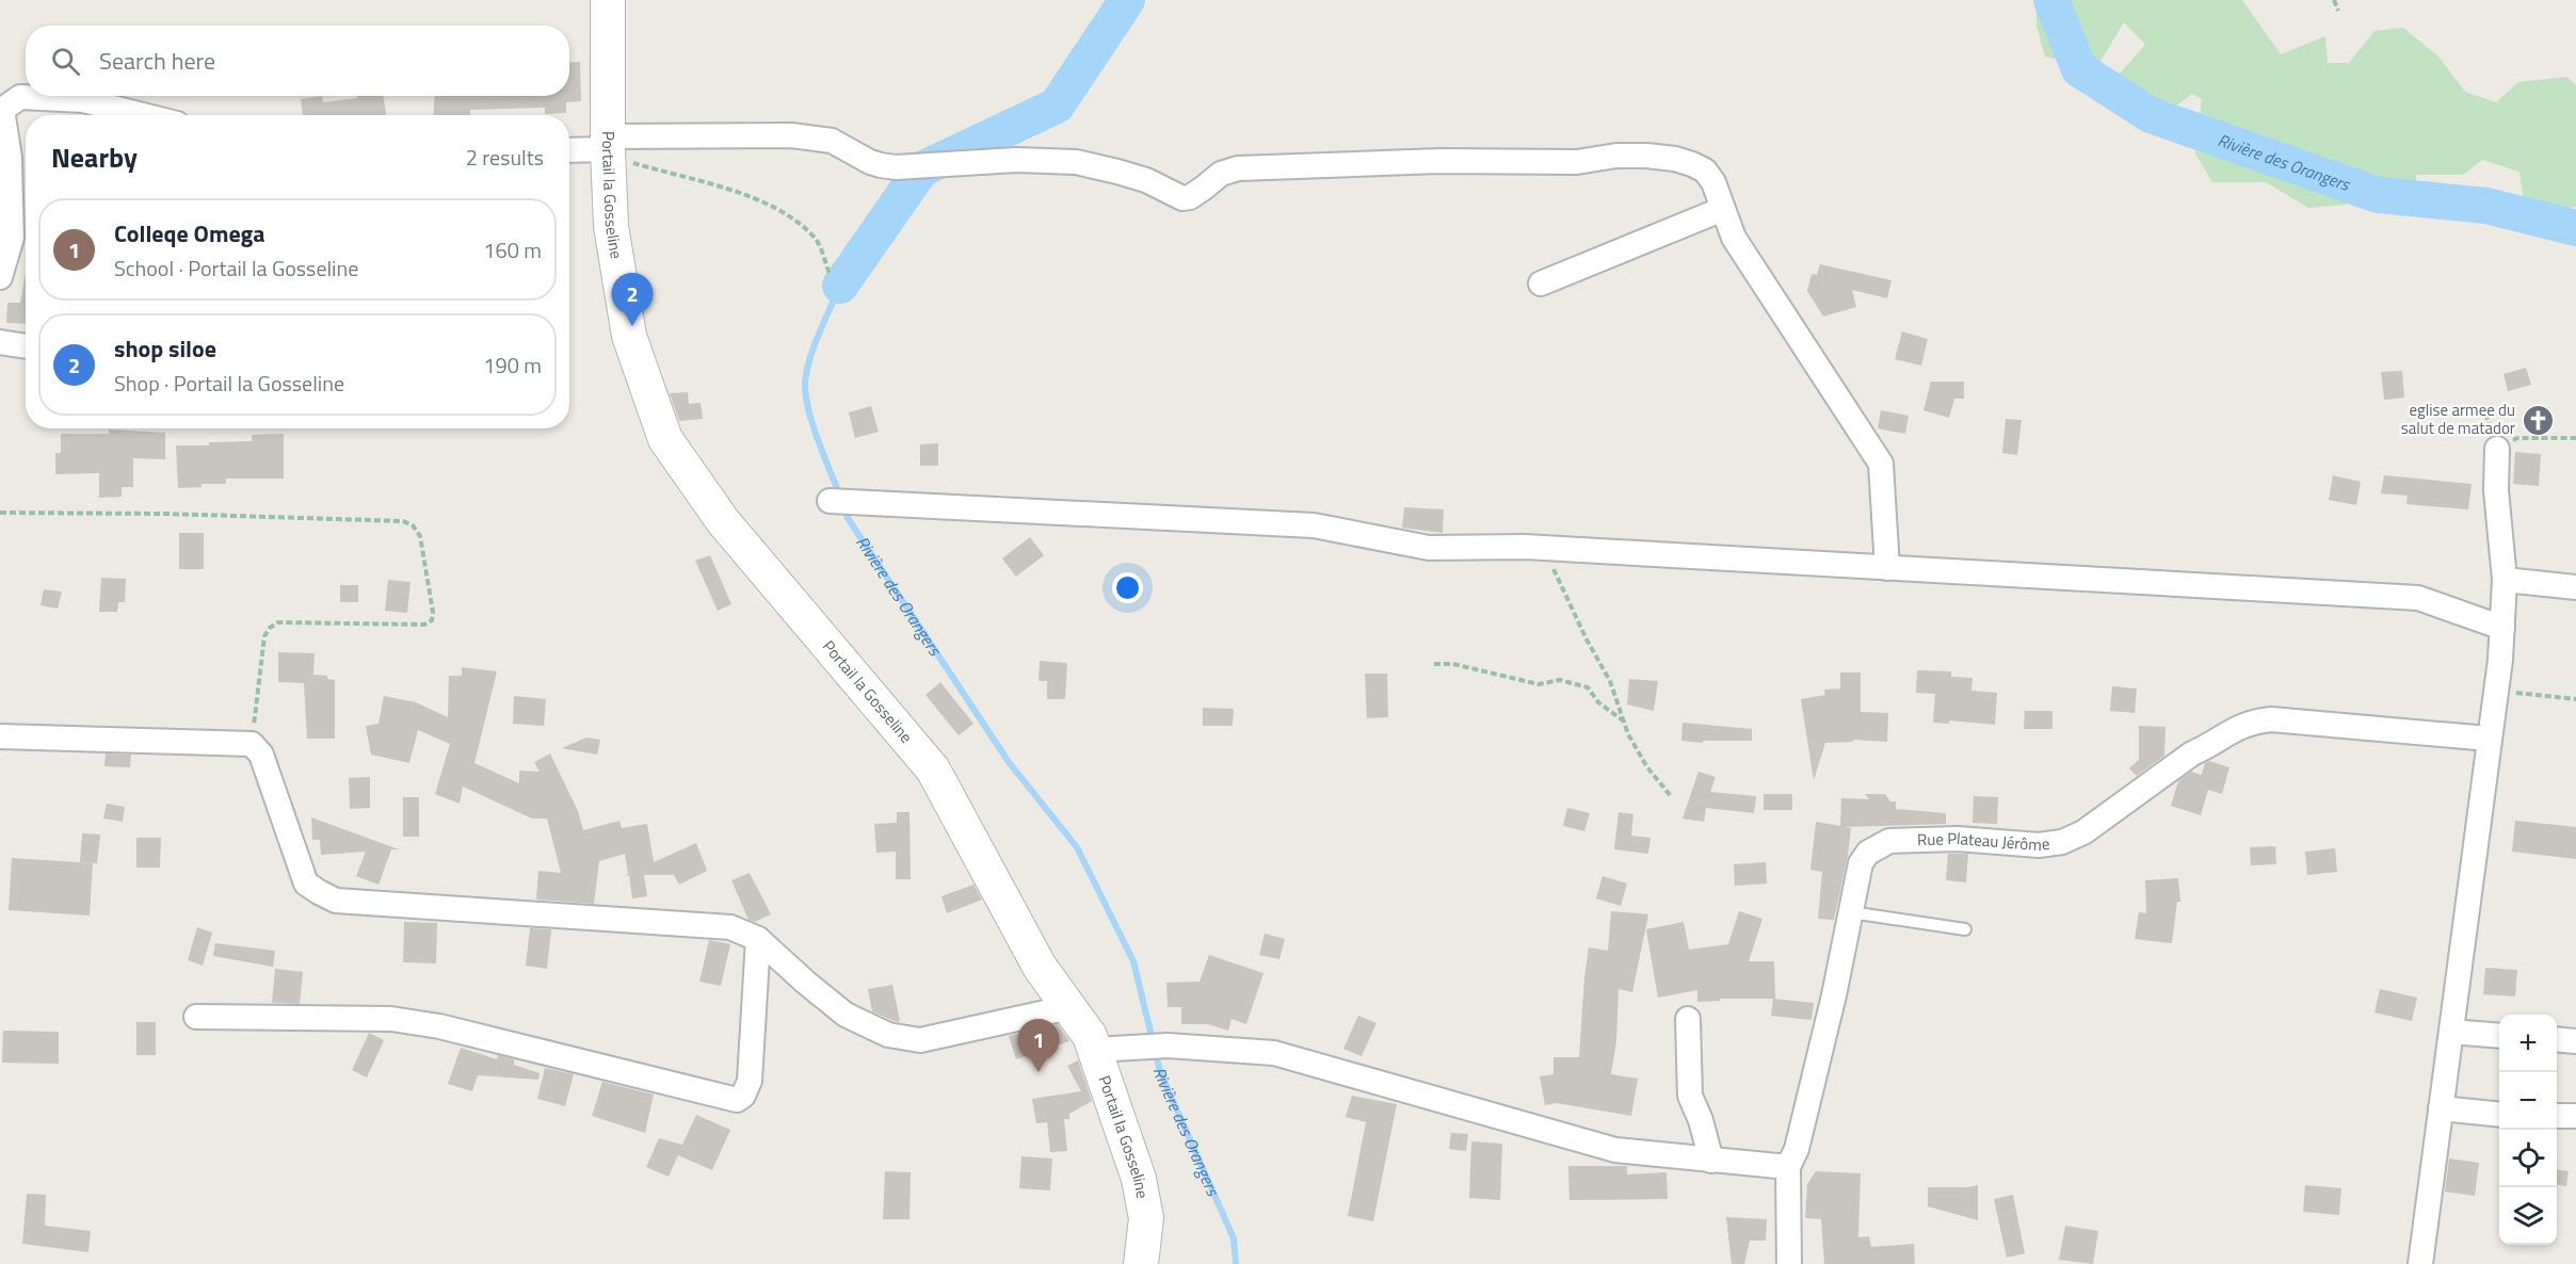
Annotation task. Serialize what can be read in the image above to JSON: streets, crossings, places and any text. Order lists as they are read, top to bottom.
{
  "streets": {
    "street": ["Portail la Gosseline", "Rue Plateau Jérôme"]
  },
  "water": ["Rivière des Orangers"],
  "places": {
    "church": ["eglise armee du salut de matador"]
  },
  "page": {
    "search": "Search here",
    "heading": ["Nearby", "2 results"],
    "list": [
      {
        "mark": "1",
        "name": "Colleqe Omega",
        "note": "School · Portail la Gosseline",
        "value": "160 m"
      },
      {
        "mark": "2",
        "name": "shop siloe",
        "note": "Shop · Portail la Gosseline",
        "value": "190 m"
      }
    ],
    "pins": ["2", "1"],
    "map_buttons": ["+", "−"]
  }
}
